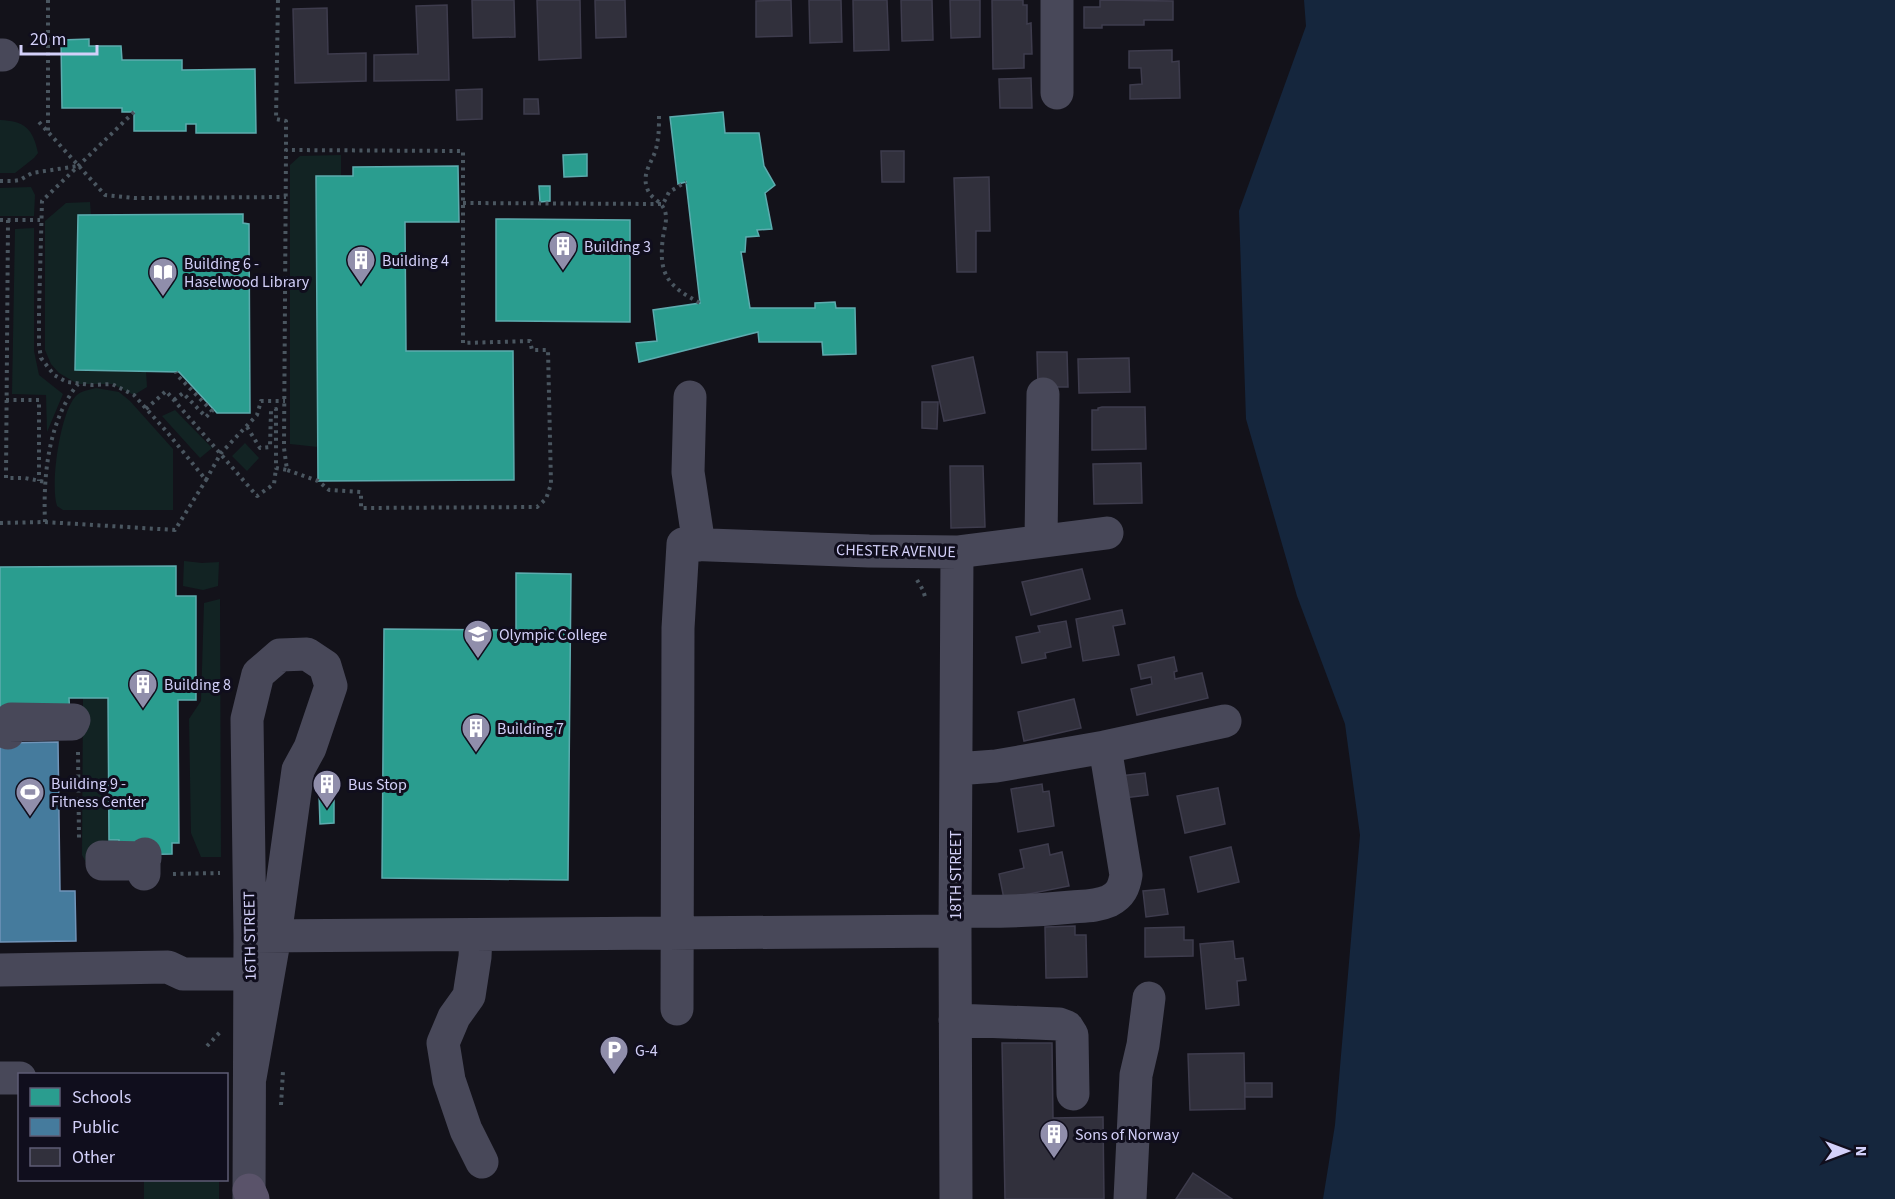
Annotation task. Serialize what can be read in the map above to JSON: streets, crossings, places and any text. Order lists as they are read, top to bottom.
{
  "streets": {
    "street": ["CHESTER AVENUE", "18TH STREET", "16TH STREET"]
  },
  "crossings": [
    ["CHESTER AVENUE", "18TH STREET"]
  ],
  "places": {
    "building": [
      "Building 3",
      "Building 4",
      "Building 8",
      "Building 7",
      "Bus Stop",
      "Sons of Norway"
    ],
    "library": ["Building 6 - Haselwood Library"],
    "school or university": ["Olympic College"],
    "sports": ["Building 9 - Fitness Center"],
    "parking": ["G-4"]
  },
  "legend": ["Schools", "Public", "Other"],
  "scale_bar": "20 m",
  "north": "right"
}
